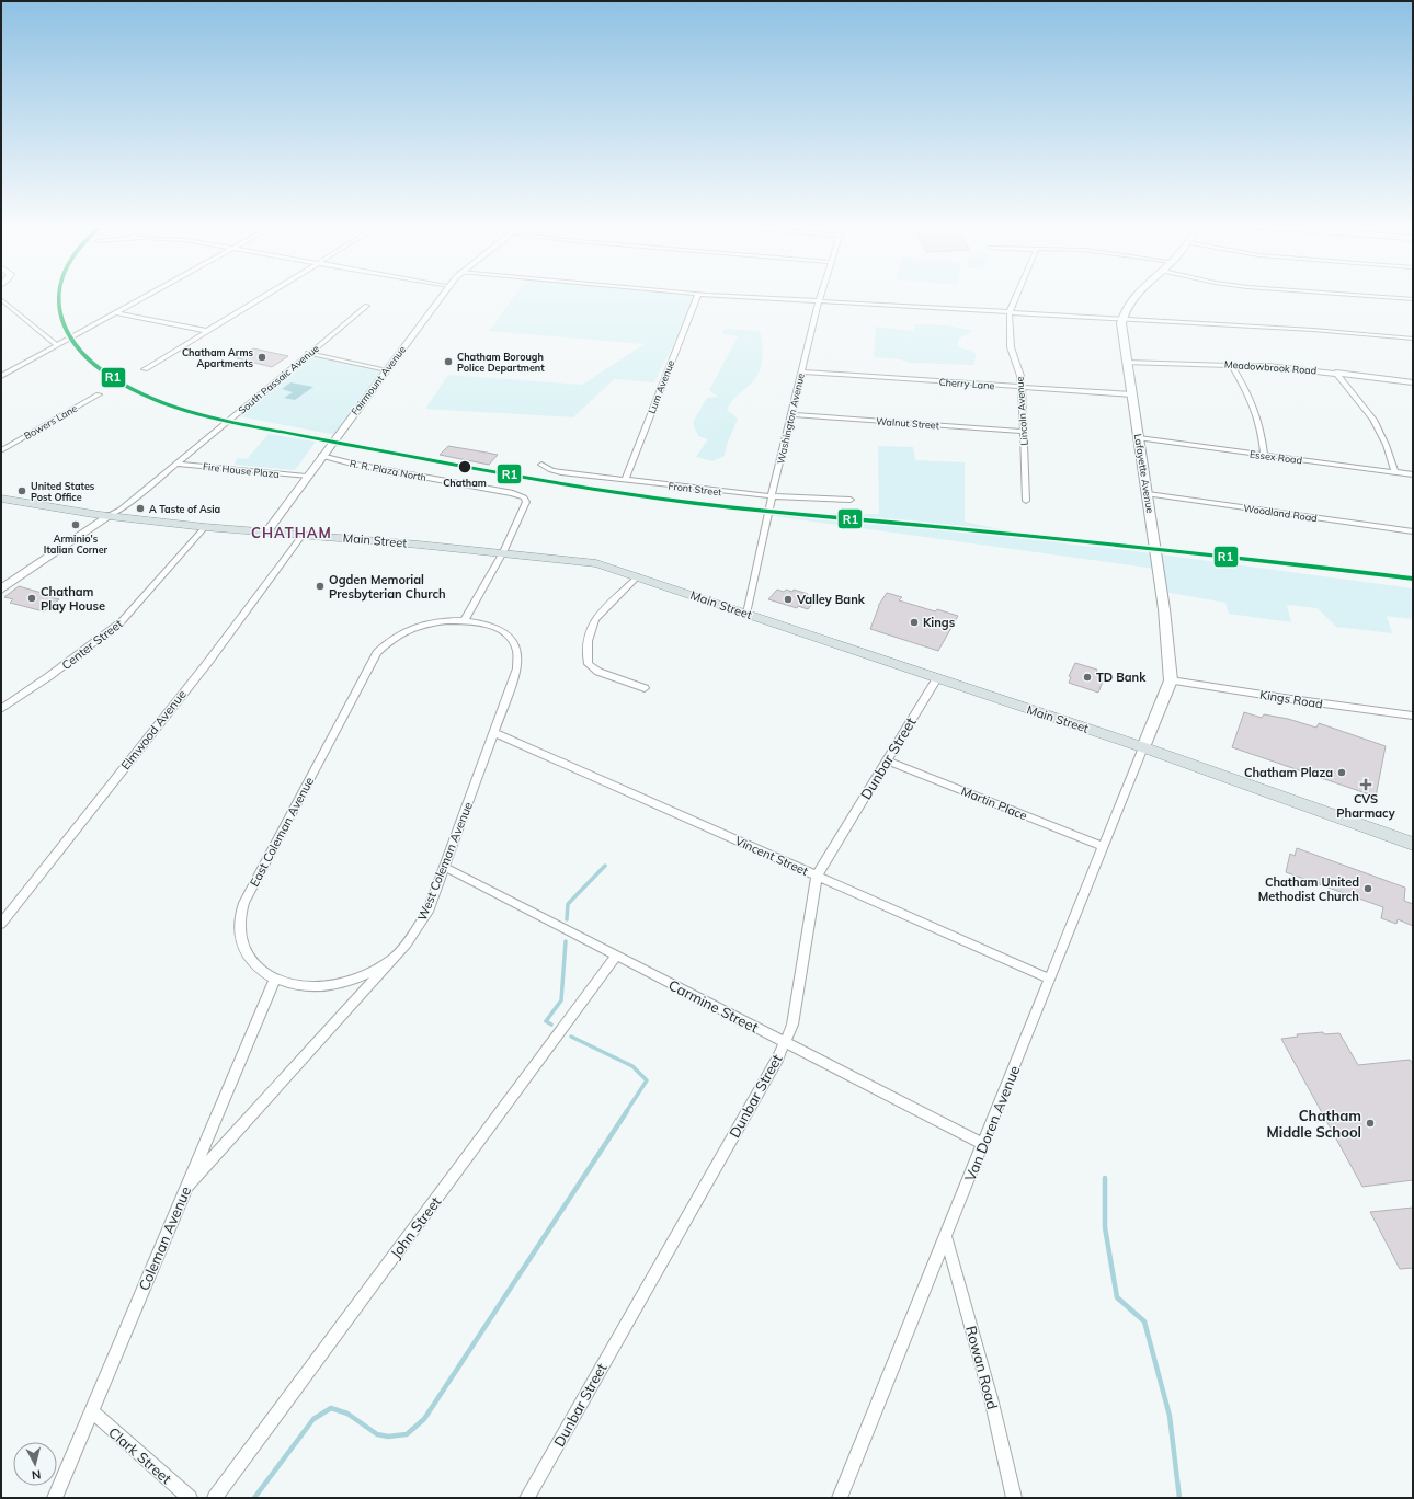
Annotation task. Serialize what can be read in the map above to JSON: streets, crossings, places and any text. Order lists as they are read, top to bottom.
{
  "streets": {
    "main road": ["Main Street"],
    "street": [
      "Meadowbrook Road",
      "South Passaic Avenue",
      "Fairmount Avenue",
      "Cherry Lane",
      "Lum Avenue",
      "Lincoln Avenue",
      "Washington Avenue",
      "Bowers Lane",
      "Walnut Street",
      "Essex Road",
      "Fire House Plaza",
      "R. R. Plaza North",
      "Lafayette Avenue",
      "Front Street",
      "Woodland Road",
      "Center Street",
      "Kings Road",
      "Elmwood Avenue",
      "Dunbar Street",
      "Martin Place",
      "East Coleman Avenue",
      "Vincent Street",
      "West Coleman Avenue",
      "Carmine Street",
      "Van Doren Avenue",
      "John Street",
      "Coleman Avenue",
      "Rowan Road",
      "Clark Street"
    ]
  },
  "crossings": [
    ["Meadowbrook Road", "Lafayette Avenue"],
    ["South Passaic Avenue", "Fire House Plaza"],
    ["South Passaic Avenue", "Main Street"],
    ["Fairmount Avenue", "Fire House Plaza"],
    ["Fairmount Avenue", "R. R. Plaza North"],
    ["Fairmount Avenue", "Main Street"],
    ["Cherry Lane", "Lincoln Avenue"],
    ["Cherry Lane", "Washington Avenue"],
    ["Cherry Lane", "Lafayette Avenue"],
    ["Lum Avenue", "Front Street"],
    ["Lincoln Avenue", "Walnut Street"],
    ["Washington Avenue", "Walnut Street"],
    ["Washington Avenue", "Front Street"],
    ["Washington Avenue", "Main Street"],
    ["Essex Road", "Lafayette Avenue"],
    ["R. R. Plaza North", "Main Street"],
    ["Lafayette Avenue", "Woodland Road"],
    ["Lafayette Avenue", "Main Street"],
    ["Lafayette Avenue", "Kings Road"],
    ["Lafayette Avenue", "Van Doren Avenue"],
    ["Main Street", "Center Street"],
    ["Main Street", "Elmwood Avenue"],
    ["Main Street", "Dunbar Street"],
    ["Main Street", "Van Doren Avenue"],
    ["Dunbar Street", "Martin Place"],
    ["Dunbar Street", "Vincent Street"],
    ["Dunbar Street", "Carmine Street"],
    ["Martin Place", "Van Doren Avenue"],
    ["East Coleman Avenue", "West Coleman Avenue"],
    ["East Coleman Avenue", "Coleman Avenue"],
    ["Vincent Street", "West Coleman Avenue"],
    ["Vincent Street", "Van Doren Avenue"],
    ["West Coleman Avenue", "Carmine Street"],
    ["West Coleman Avenue", "Coleman Avenue"],
    ["Carmine Street", "Van Doren Avenue"],
    ["Carmine Street", "John Street"],
    ["Van Doren Avenue", "Rowan Road"],
    ["Coleman Avenue", "Clark Street"]
  ],
  "districts": ["CHATHAM"],
  "places": {
    "other": [
      "Chatham Arms Apartments",
      "Chatham Borough Police Department",
      "Chatham",
      "United States Post Office",
      "A Taste of Asia",
      "Arminio's Italian Corner",
      "Ogden Memorial Presbyterian Church",
      "Chatham Play House",
      "Valley Bank",
      "Kings",
      "TD Bank",
      "Chatham Plaza",
      "Chatham United Methodist Church",
      "Chatham Middle School"
    ],
    "health": ["CVS Pharmacy"]
  },
  "lines": ["transit line R1"],
  "north": "bottom"
}
